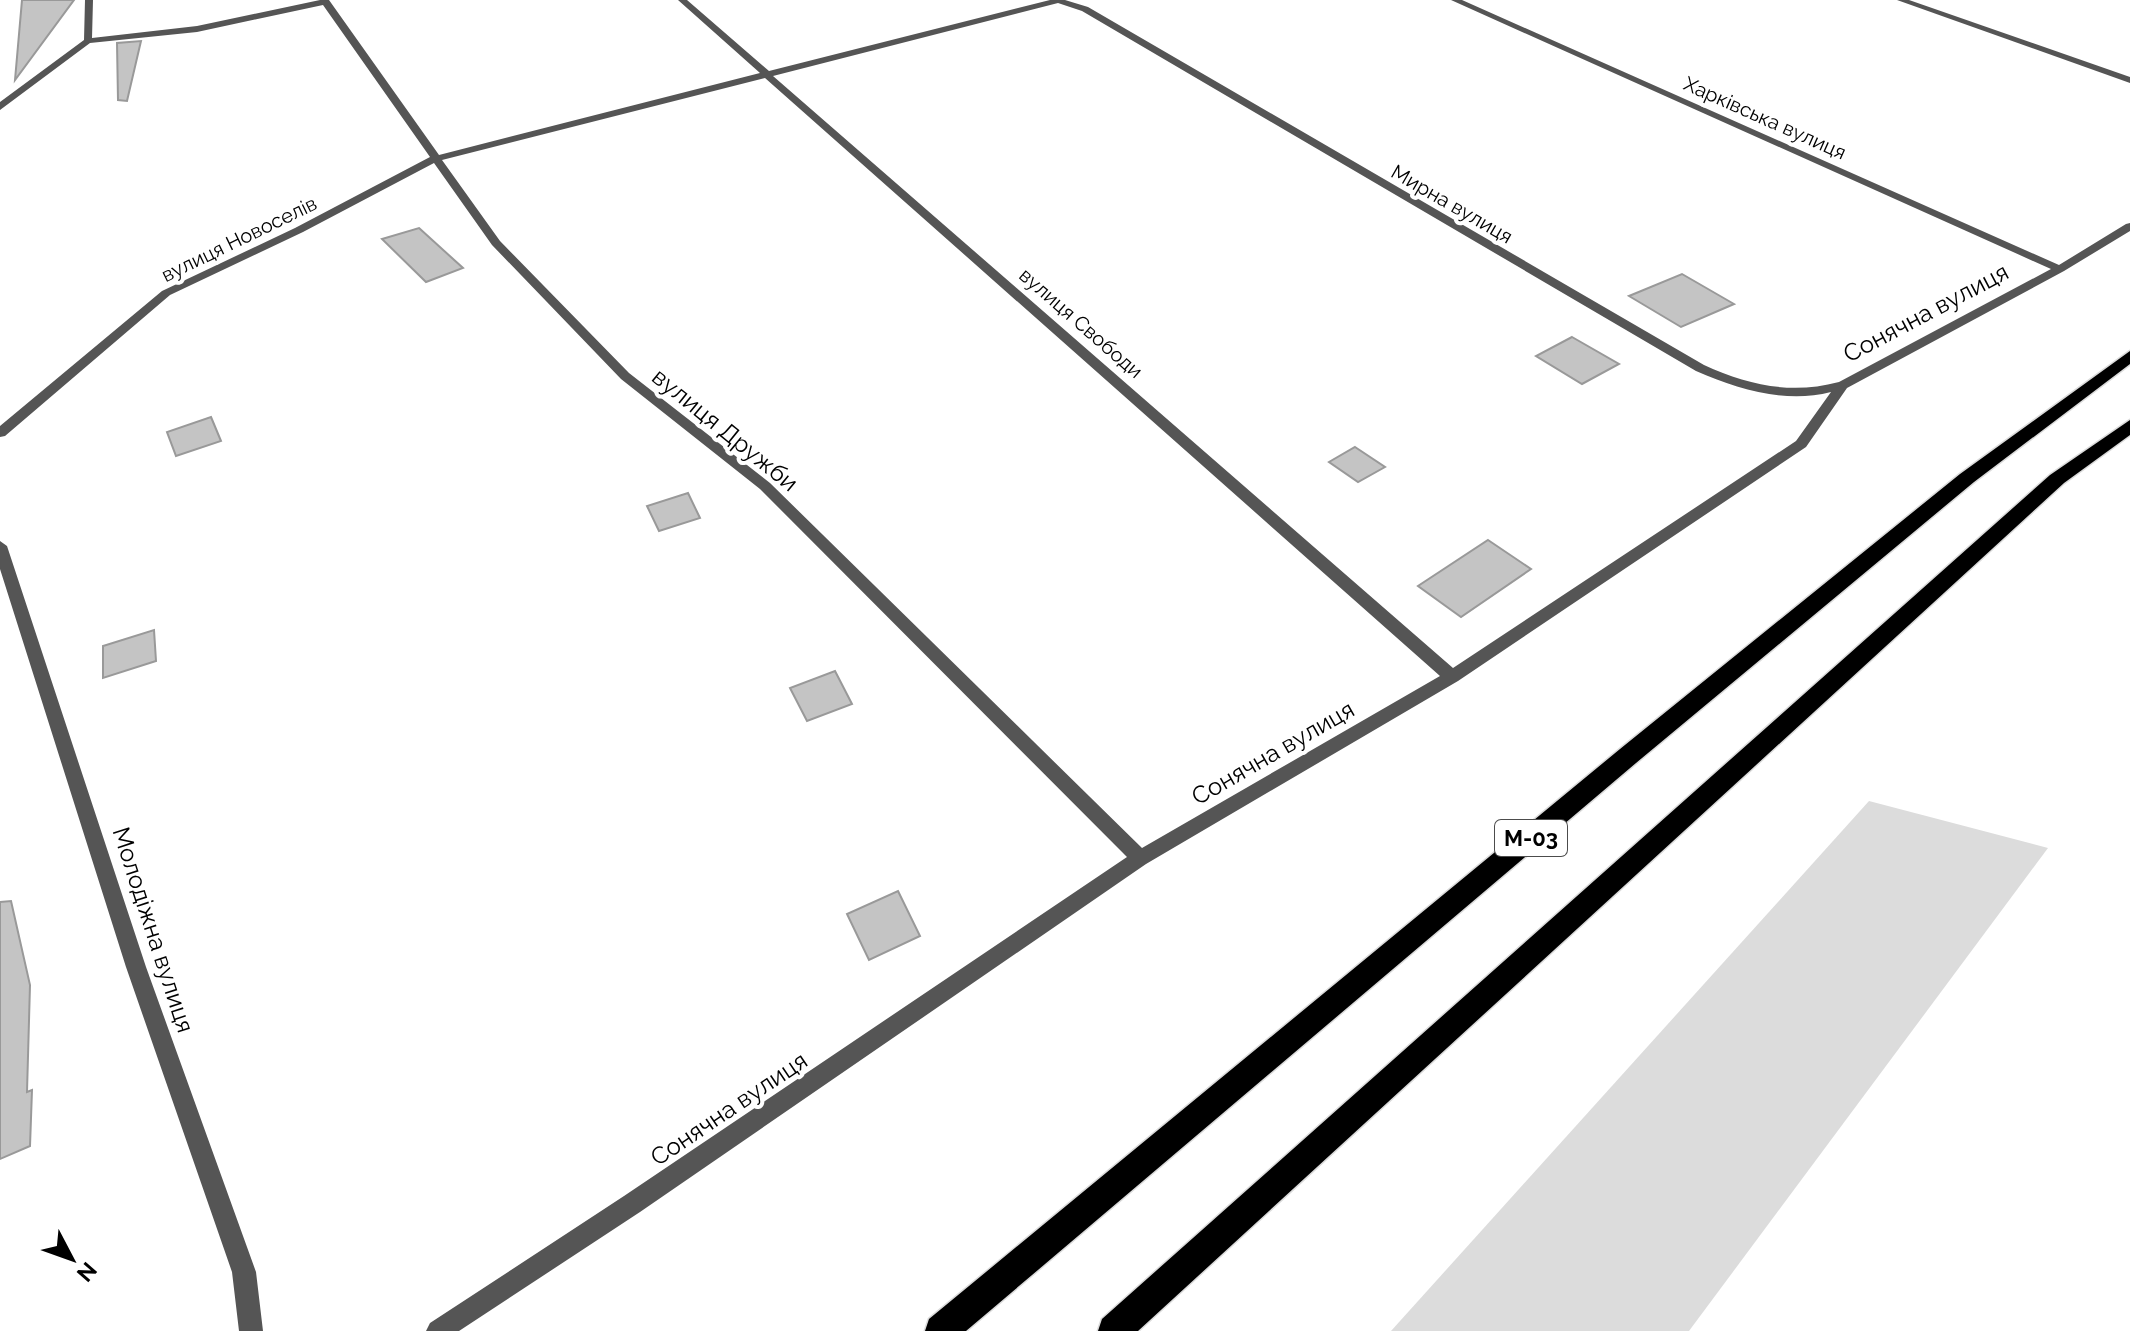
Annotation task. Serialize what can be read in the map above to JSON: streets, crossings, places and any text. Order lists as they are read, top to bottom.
{
  "streets": {
    "highway": ["М-03"],
    "street": [
      "Харківська вулиця",
      "Мирна вулиця",
      "вулиця Новоселів",
      "Сонячна вулиця",
      "вулиця Свободи",
      "вулиця Дружби",
      "Молодіжна вулиця"
    ]
  },
  "crossings": [
    ["Харківська вулиця", "Сонячна вулиця"],
    ["Мирна вулиця", "вулиця Новоселів"],
    ["Мирна вулиця", "Сонячна вулиця"],
    ["вулиця Новоселів", "вулиця Свободи"],
    ["вулиця Новоселів", "вулиця Дружби"],
    ["Сонячна вулиця", "вулиця Свободи"],
    ["Сонячна вулиця", "вулиця Дружби"]
  ],
  "north": "bottom right"
}
